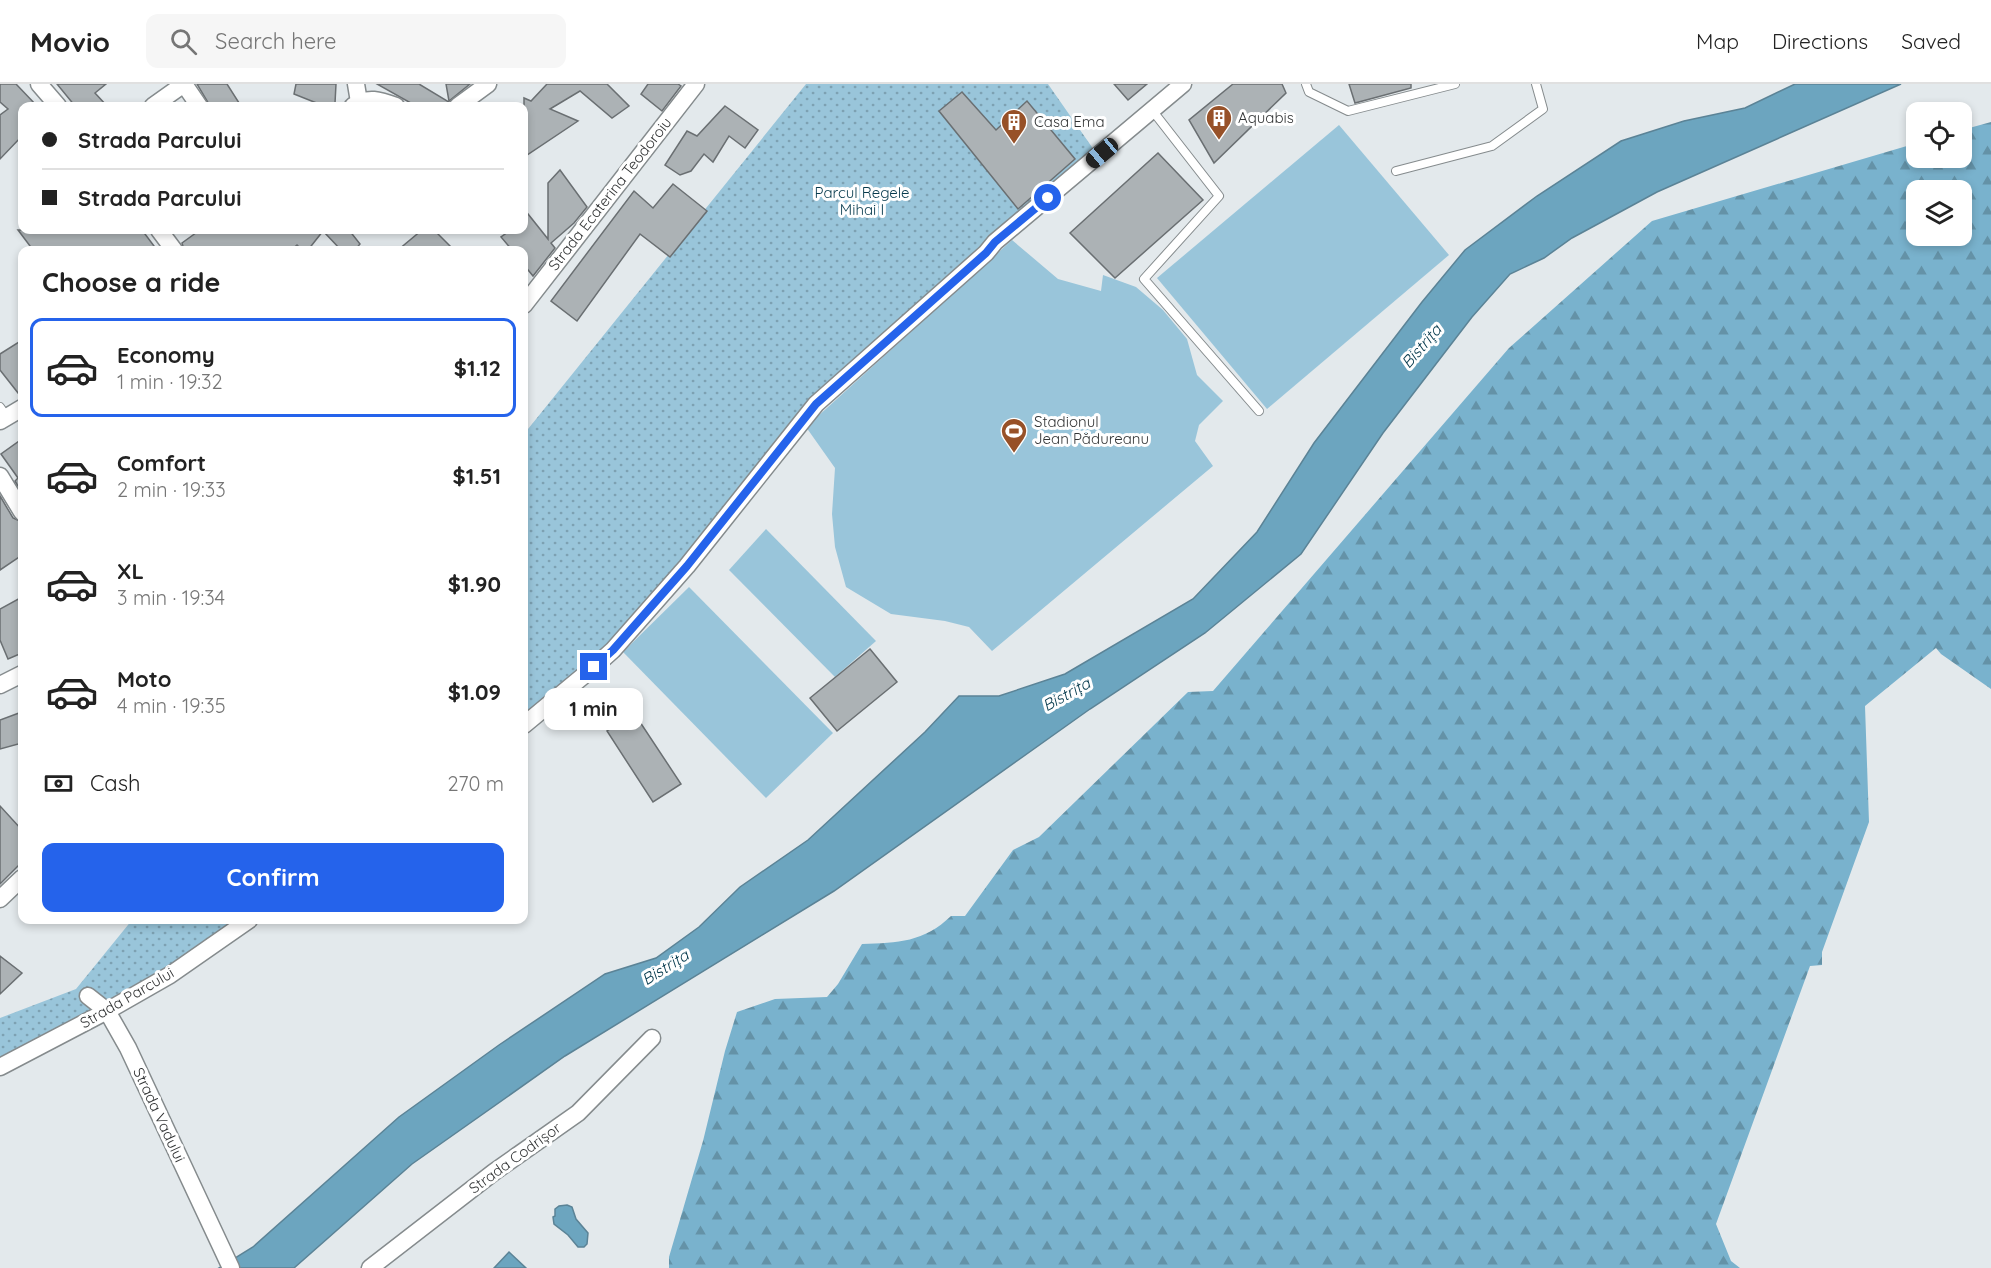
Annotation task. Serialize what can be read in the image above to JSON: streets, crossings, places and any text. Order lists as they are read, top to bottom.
{
  "streets": {
    "street": [
      "Strada Ecaterina Teodoroiu",
      "Strada Parcului",
      "Strada Vadului",
      "Strada Codrișor"
    ]
  },
  "crossings": [
    ["Strada Parcului", "Strada Vadului"]
  ],
  "water": ["Bistrița"],
  "parks": ["Parcul Regele Mihai I"],
  "places": {
    "building": ["Aquabis", "Casa Ema"],
    "sports": ["Stadionul Jean Pădureanu"]
  },
  "page": {
    "header": "Movio",
    "search": "Search here",
    "nav": ["Map", "Directions", "Saved"],
    "banner": ["Strada Parcului", "Strada Parcului"],
    "heading": "Choose a ride",
    "list": [
      {
        "name": "Economy",
        "note": "1 min · 19:32",
        "value": "$1.12"
      },
      {
        "name": "Comfort",
        "note": "2 min · 19:33",
        "value": "$1.51"
      },
      {
        "name": "XL",
        "note": "3 min · 19:34",
        "value": "$1.90"
      },
      {
        "name": "Moto",
        "note": "4 min · 19:35",
        "value": "$1.09"
      }
    ],
    "bubble": "1 min",
    "pay": ["Cash", "270 m"],
    "buttons": "Confirm"
  }
}
